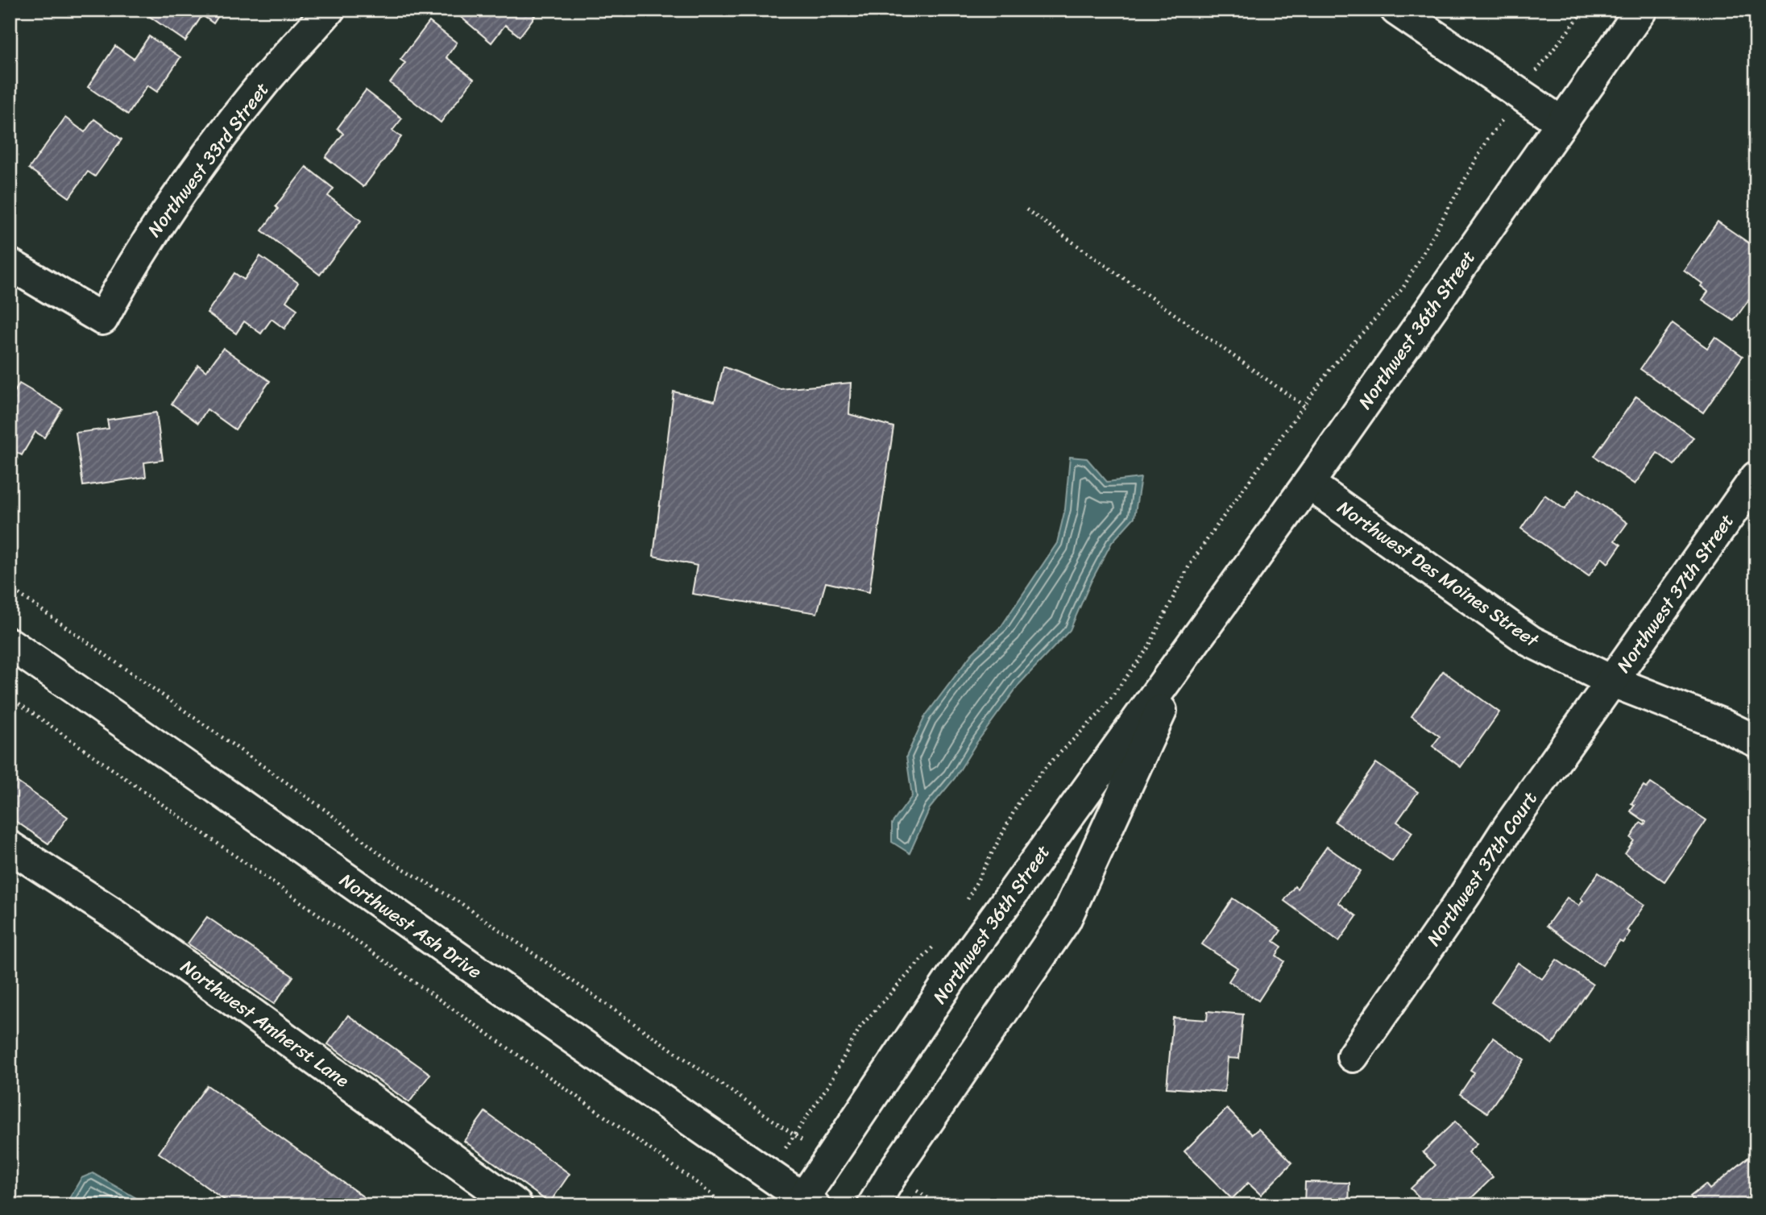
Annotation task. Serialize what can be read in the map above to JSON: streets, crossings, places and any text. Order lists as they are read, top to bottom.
{
  "streets": {
    "street": [
      "Northwest 33rd Street",
      "Northwest 36th Street",
      "Northwest Des Moines Street",
      "Northwest 37th Street",
      "Northwest 37th Court",
      "Northwest Ash Drive",
      "Northwest Amherst Lane"
    ]
  },
  "crossings": [
    ["Northwest 36th Street", "Northwest Des Moines Street"],
    ["Northwest 36th Street", "Northwest Ash Drive"],
    ["Northwest Des Moines Street", "Northwest 37th Street"],
    ["Northwest Des Moines Street", "Northwest 37th Court"],
    ["Northwest 37th Street", "Northwest 37th Court"]
  ]
}
